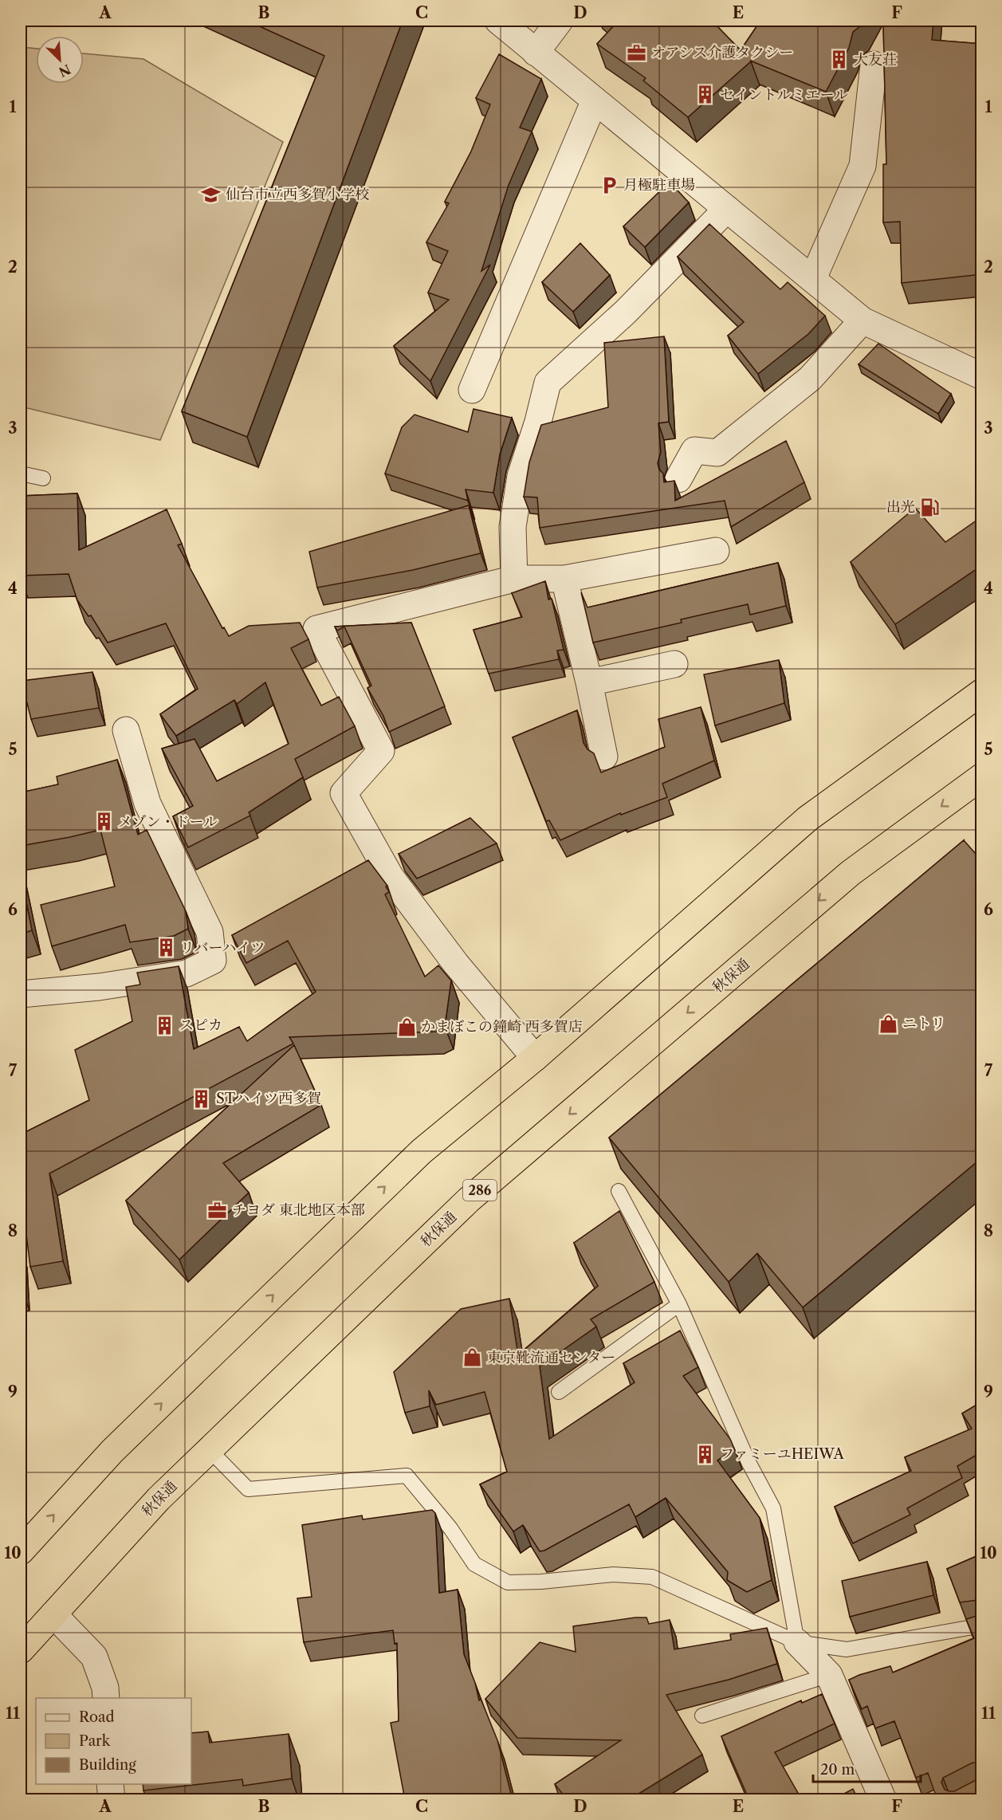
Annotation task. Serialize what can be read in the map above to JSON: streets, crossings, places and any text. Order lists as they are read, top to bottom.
{
  "streets": {
    "highway": ["秋保通", "286"]
  },
  "places": {
    "office": ["オアシス介護タクシー", "チヨダ 東北地区本部"],
    "building": [
      "大友荘",
      "セイントルミエール",
      "メゾン・ドール",
      "リバーハイツ",
      "スピカ",
      "STハイツ西多賀",
      "ファミーユHEIWA"
    ],
    "parking": ["月極駐車場"],
    "school or university": ["仙台市立西多賀小学校"],
    "fuel station": ["出光"],
    "shop": ["ニトリ", "かまぼこの鐘崎 西多賀店", "東京靴流通センター"]
  },
  "legend": ["Road", "Park", "Building"],
  "scale_bar": "20 m",
  "north": "bottom right",
  "grid": {
    "columns": [
      "A",
      "B",
      "C",
      "D",
      "E",
      "F"
    ],
    "rows": [
      "1",
      "2",
      "3",
      "4",
      "5",
      "6",
      "7",
      "8",
      "9",
      "10",
      "11"
    ]
  }
}
